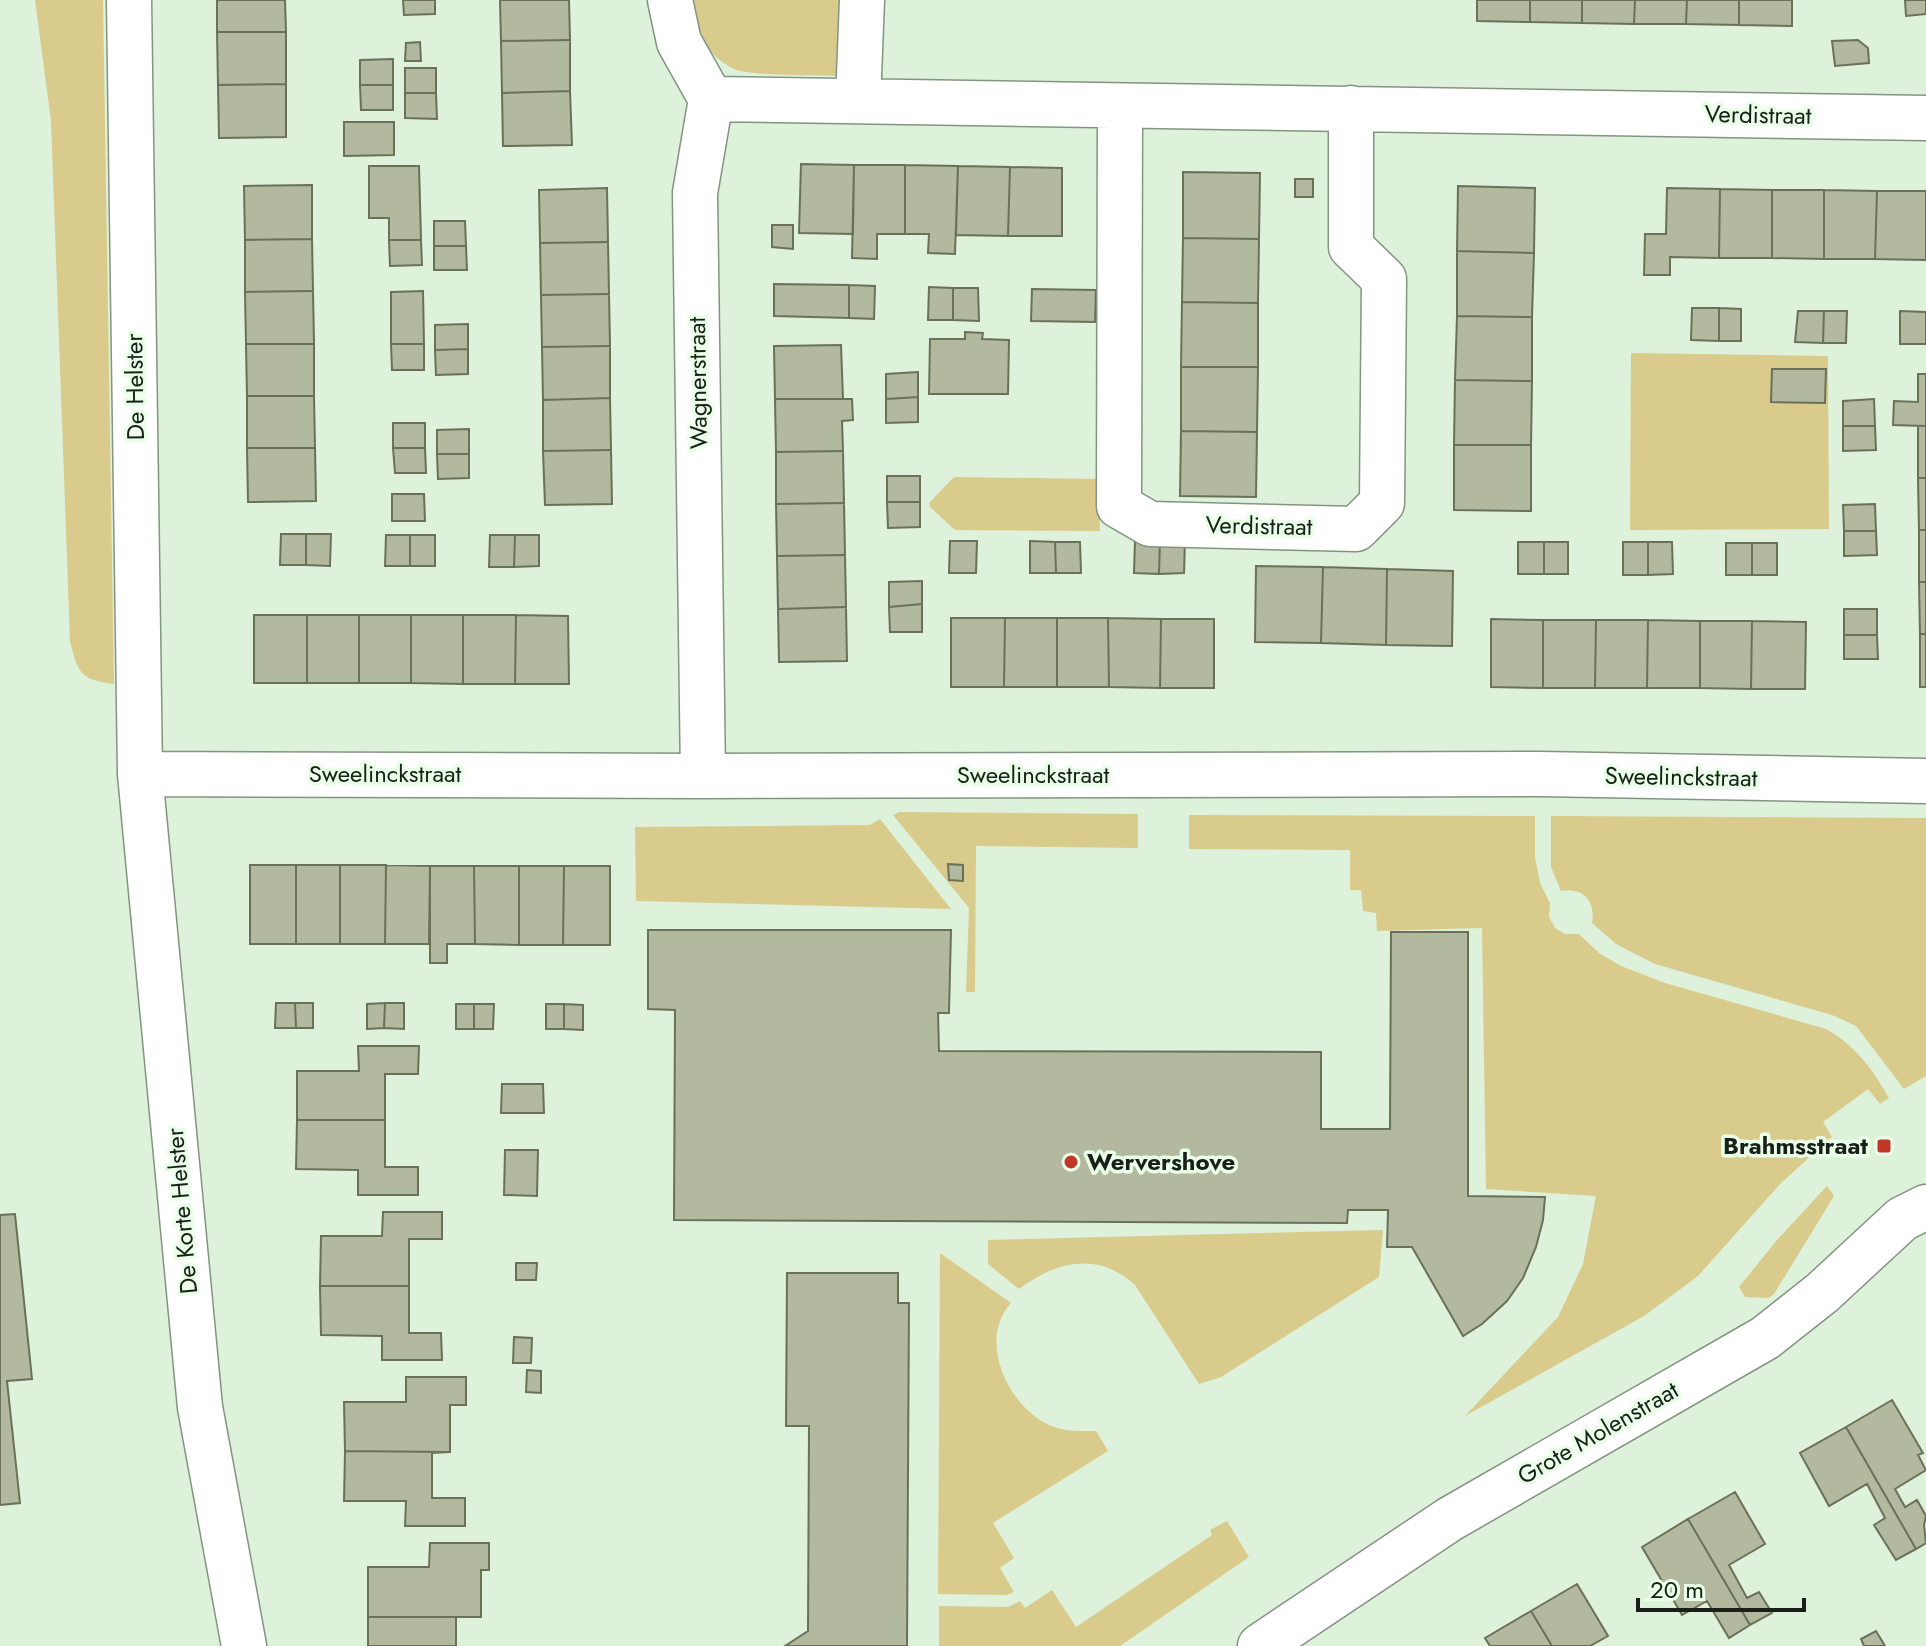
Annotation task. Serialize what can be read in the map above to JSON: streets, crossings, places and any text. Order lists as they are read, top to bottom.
{
  "streets": {
    "street": [
      "Verdistraat",
      "Wagnerstraat",
      "De Helster",
      "Sweelinckstraat",
      "De Korte Helster",
      "Grote Molenstraat"
    ]
  },
  "crossings": [
    ["Verdistraat", "Wagnerstraat"],
    ["Wagnerstraat", "Sweelinckstraat"],
    ["De Helster", "Sweelinckstraat"],
    ["De Helster", "De Korte Helster"],
    ["Sweelinckstraat", "De Korte Helster"]
  ],
  "places": {
    "transit": ["Brahmsstraat"],
    "other": ["Wervershove"]
  },
  "scale_bar": "20 m"
}
